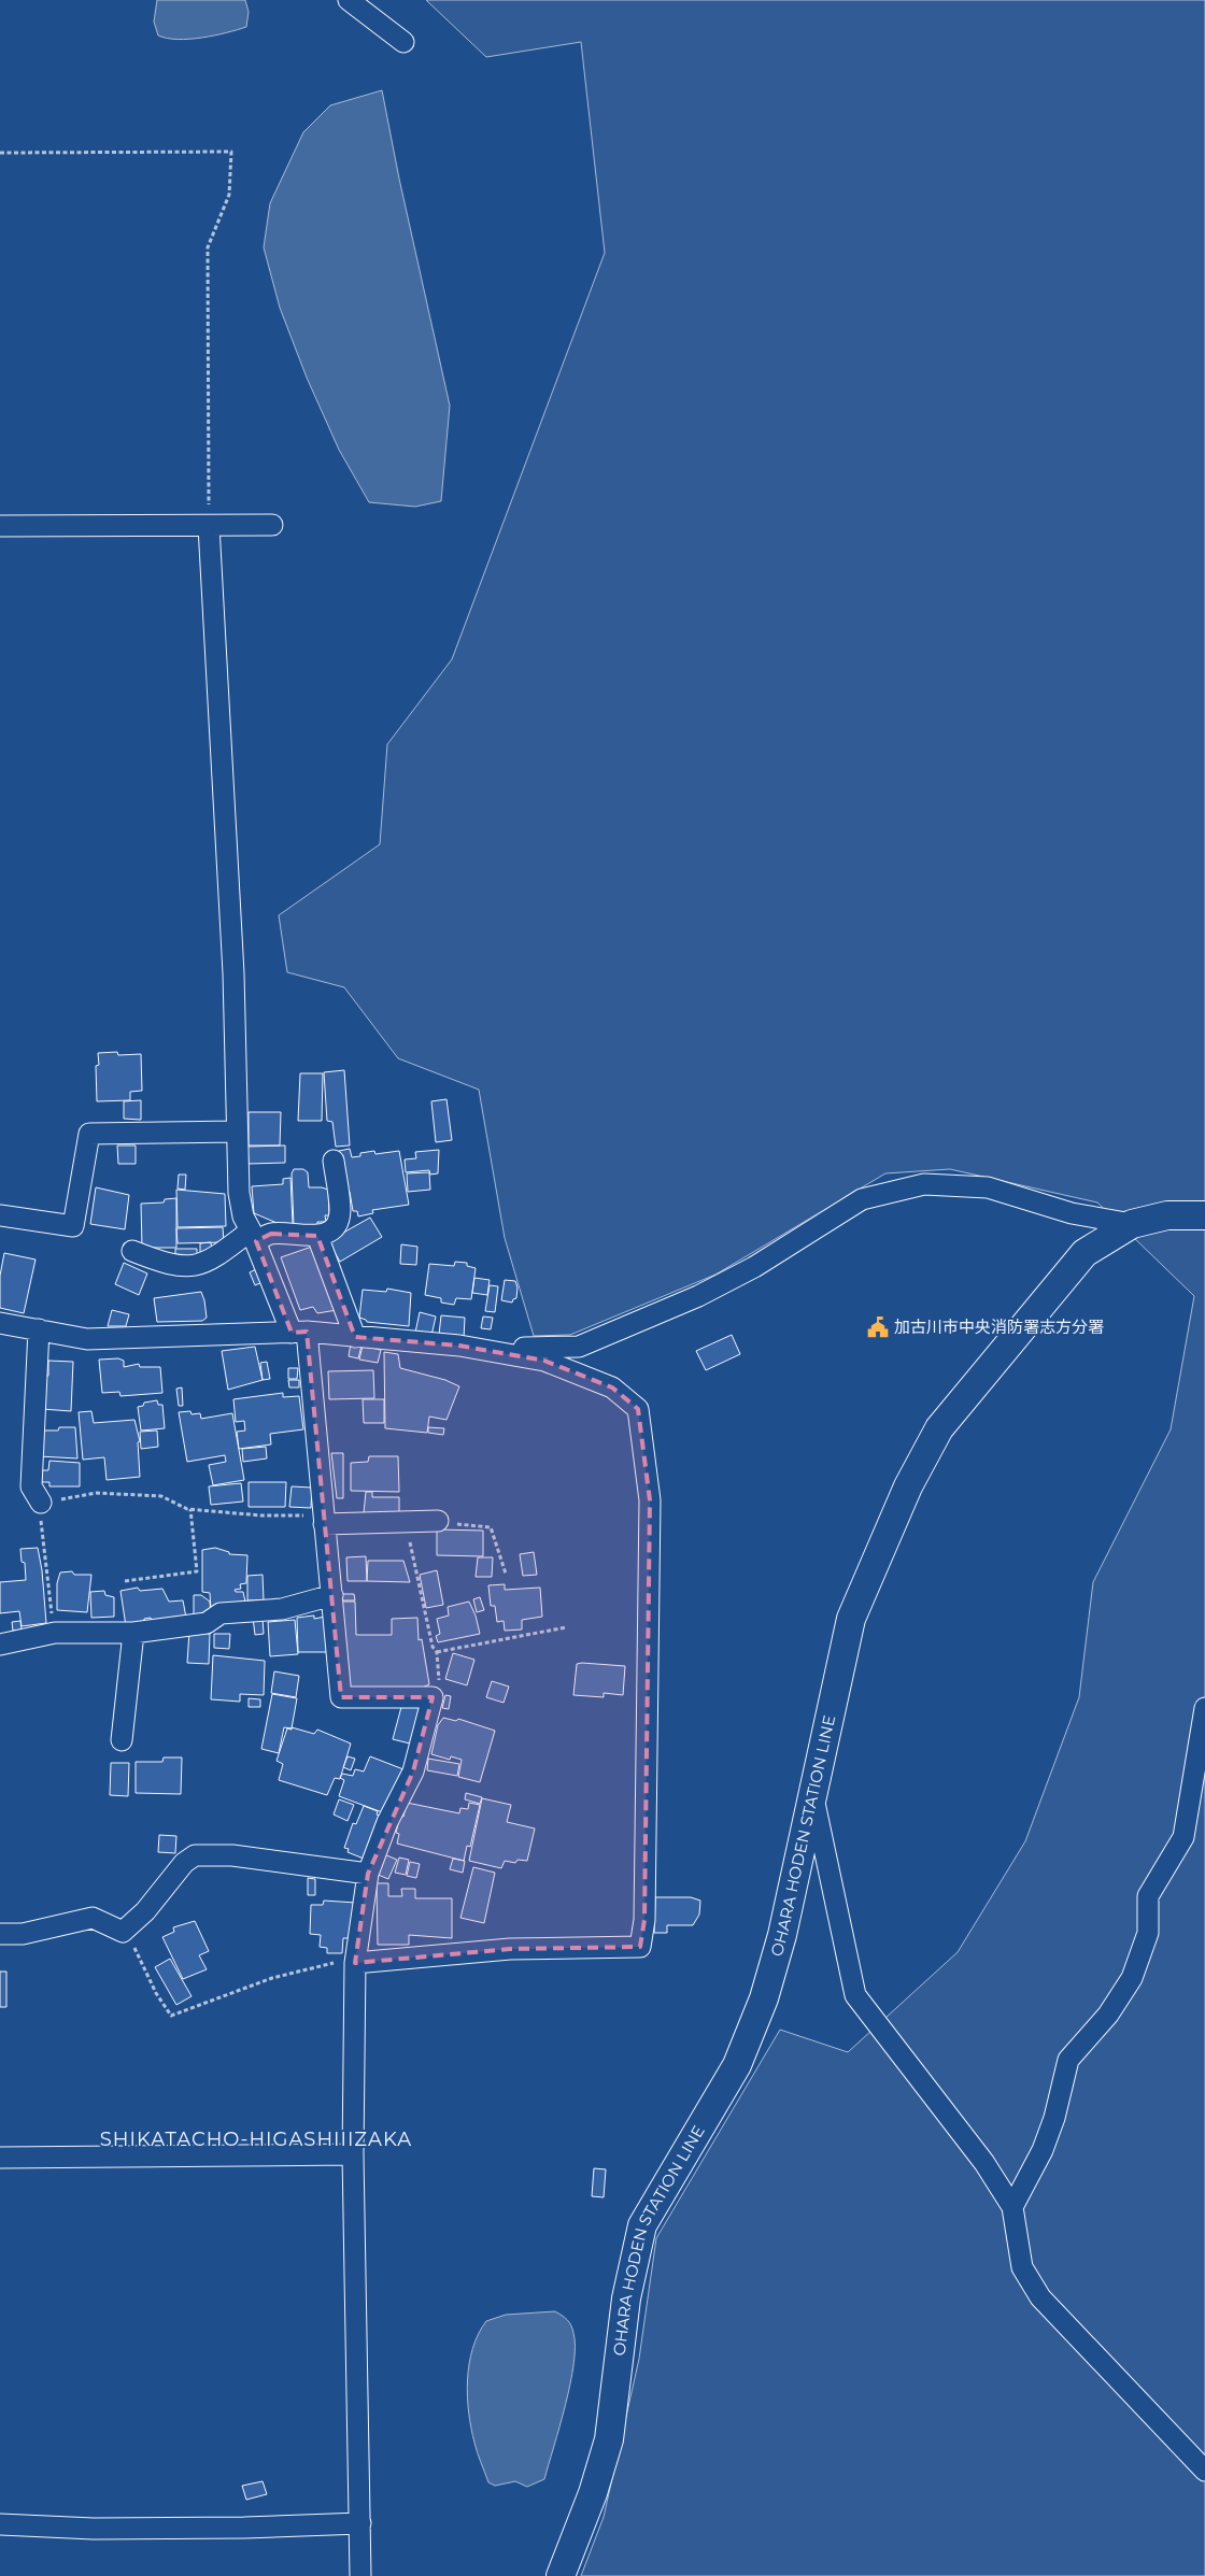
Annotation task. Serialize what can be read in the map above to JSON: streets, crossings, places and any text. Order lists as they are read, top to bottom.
{
  "streets": {
    "main road": ["OHARA HODEN STATION LINE"]
  },
  "districts": ["SHIKATACHO-HIGASHIIIZAKA"],
  "places": {
    "public building": ["加古川市中央消防署志方分署"]
  }
}
